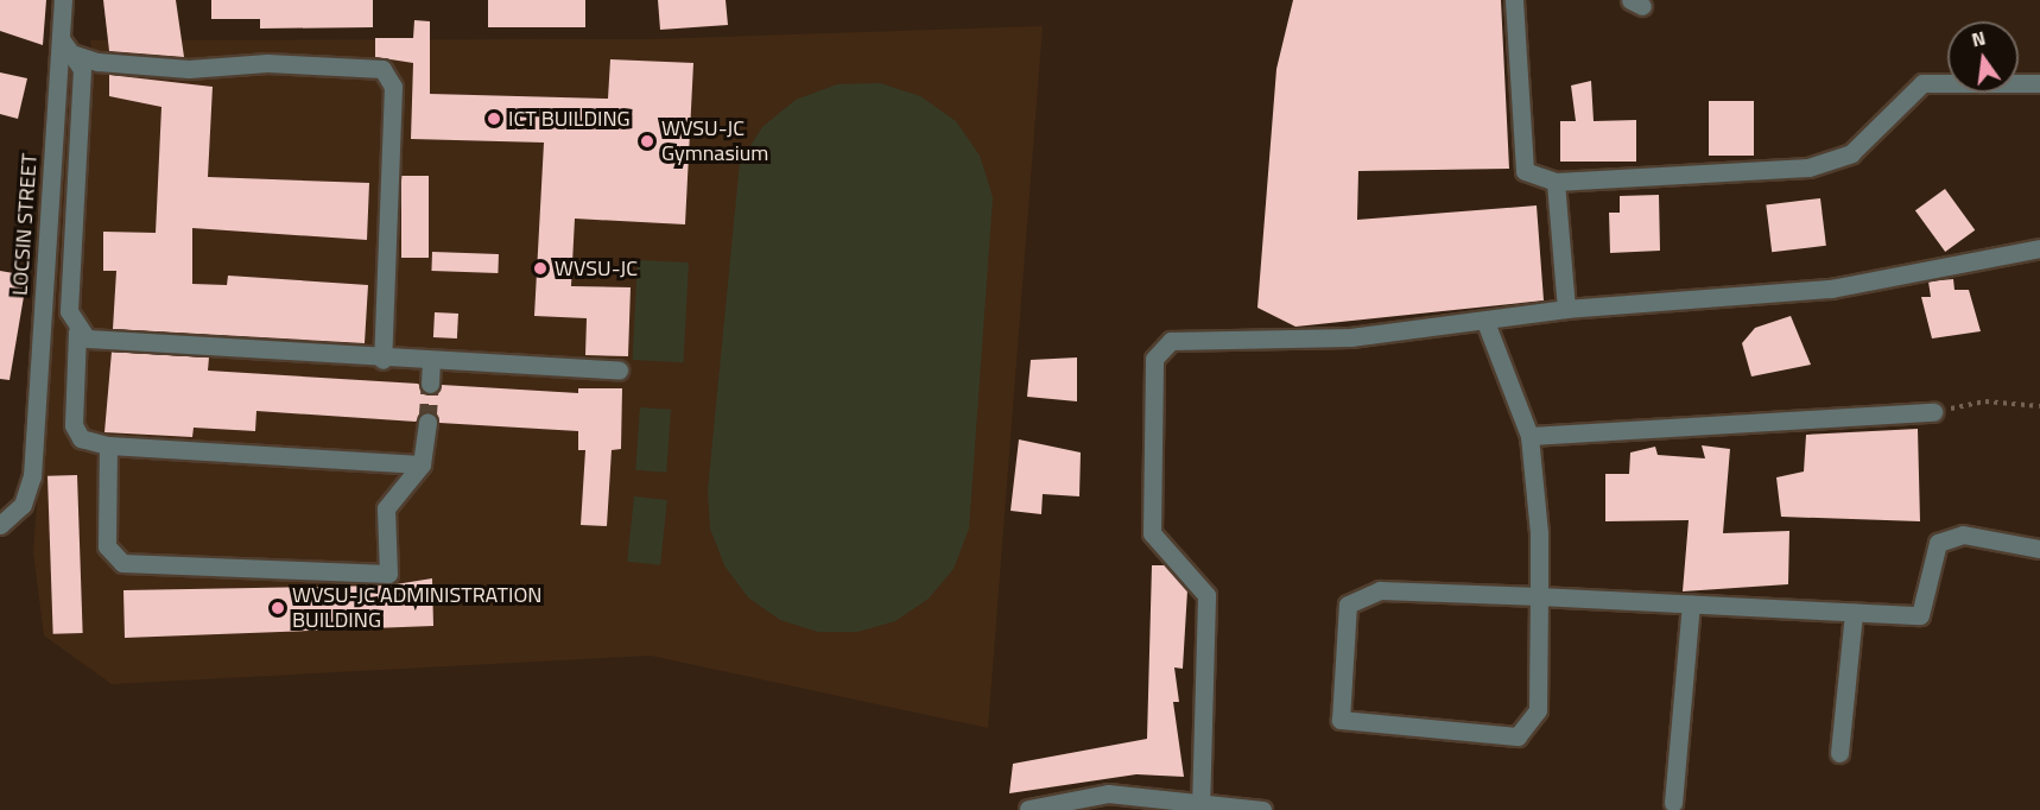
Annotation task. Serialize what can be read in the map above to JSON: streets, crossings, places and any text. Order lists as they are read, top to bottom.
{
  "streets": {
    "street": ["LOCSIN STREET"]
  },
  "places": [
    "ICT BUILDING",
    "WVSU-JC Gymnasium",
    "WVSU-JC",
    "WVSU-JC ADMINISTRATION BUILDING"
  ],
  "north": "top"
}
